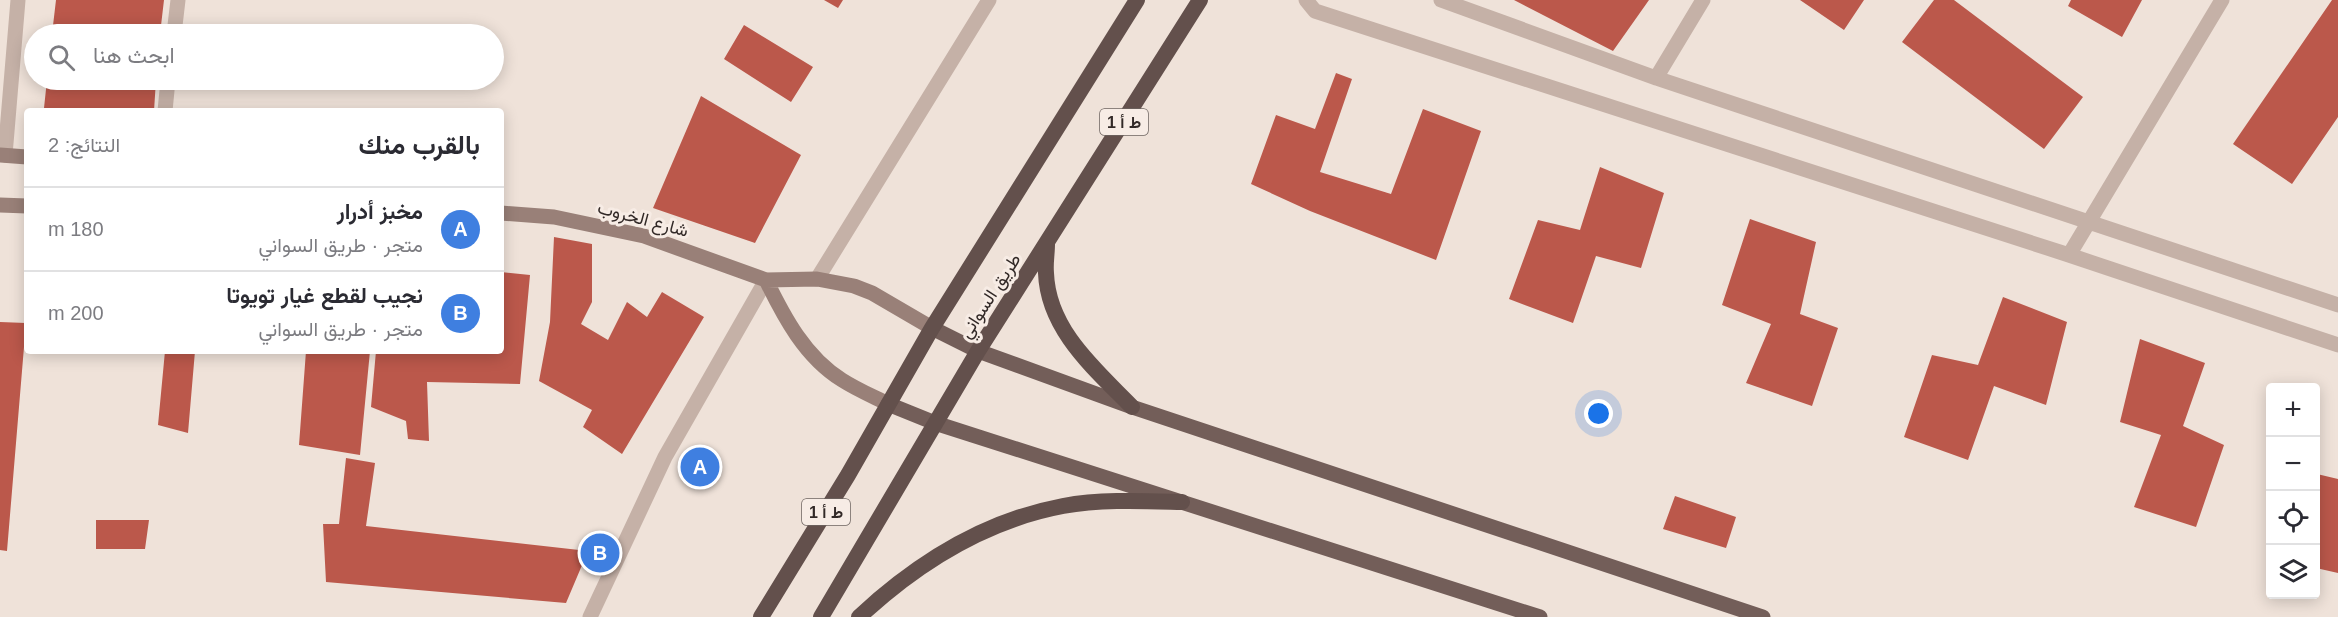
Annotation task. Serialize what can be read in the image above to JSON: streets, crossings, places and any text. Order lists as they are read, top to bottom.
{
  "streets": {
    "highway": ["ط أ 1", "طريق السواني"],
    "main road": ["شارع الخروب"]
  },
  "crossings": [
    ["شارع الخروب", "طريق السواني"]
  ],
  "page": {
    "search": "ابحث هنا",
    "heading": ["بالقرب منك", "النتائج: 2"],
    "list": [
      {
        "mark": "A",
        "name": "مخبز أدرار",
        "note": "متجر · طريق السواني",
        "value": "180 m"
      },
      {
        "mark": "B",
        "name": "نجيب لقطع غيار تويوتا",
        "note": "متجر · طريق السواني",
        "value": "200 m"
      }
    ],
    "map_buttons": ["+", "−"],
    "pins": ["A", "B"]
  }
}
